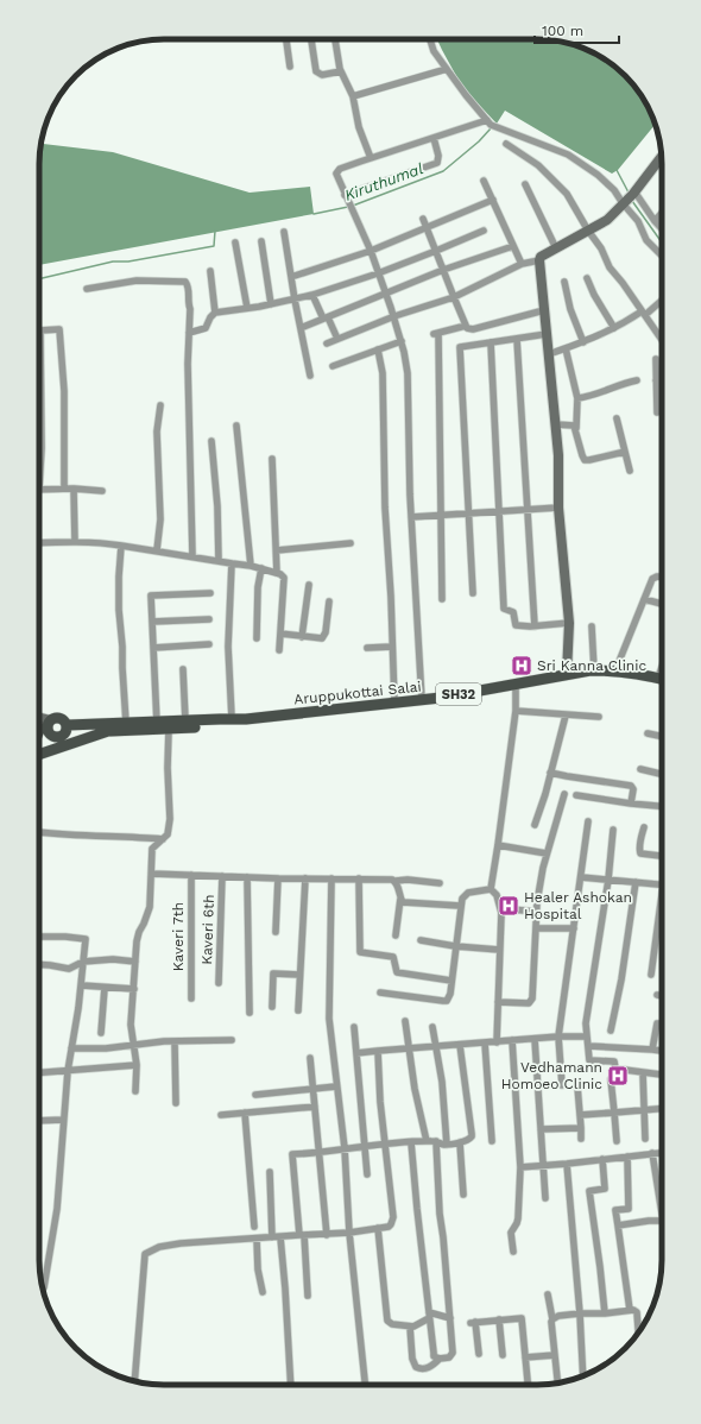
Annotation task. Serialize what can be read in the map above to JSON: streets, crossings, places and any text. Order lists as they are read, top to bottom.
{
  "streets": {
    "main road": ["Aruppukottai Salai", "SH32"],
    "street": ["Kaveri 6th", "Kaveri 7th"]
  },
  "water": ["Kiruthumal"],
  "places": {
    "hospital": ["Sri Kanna Clinic", "Healer Ashokan Hospital", "Vedhamann Homoeo Clinic"]
  },
  "scale_bar": "100 m"
}
